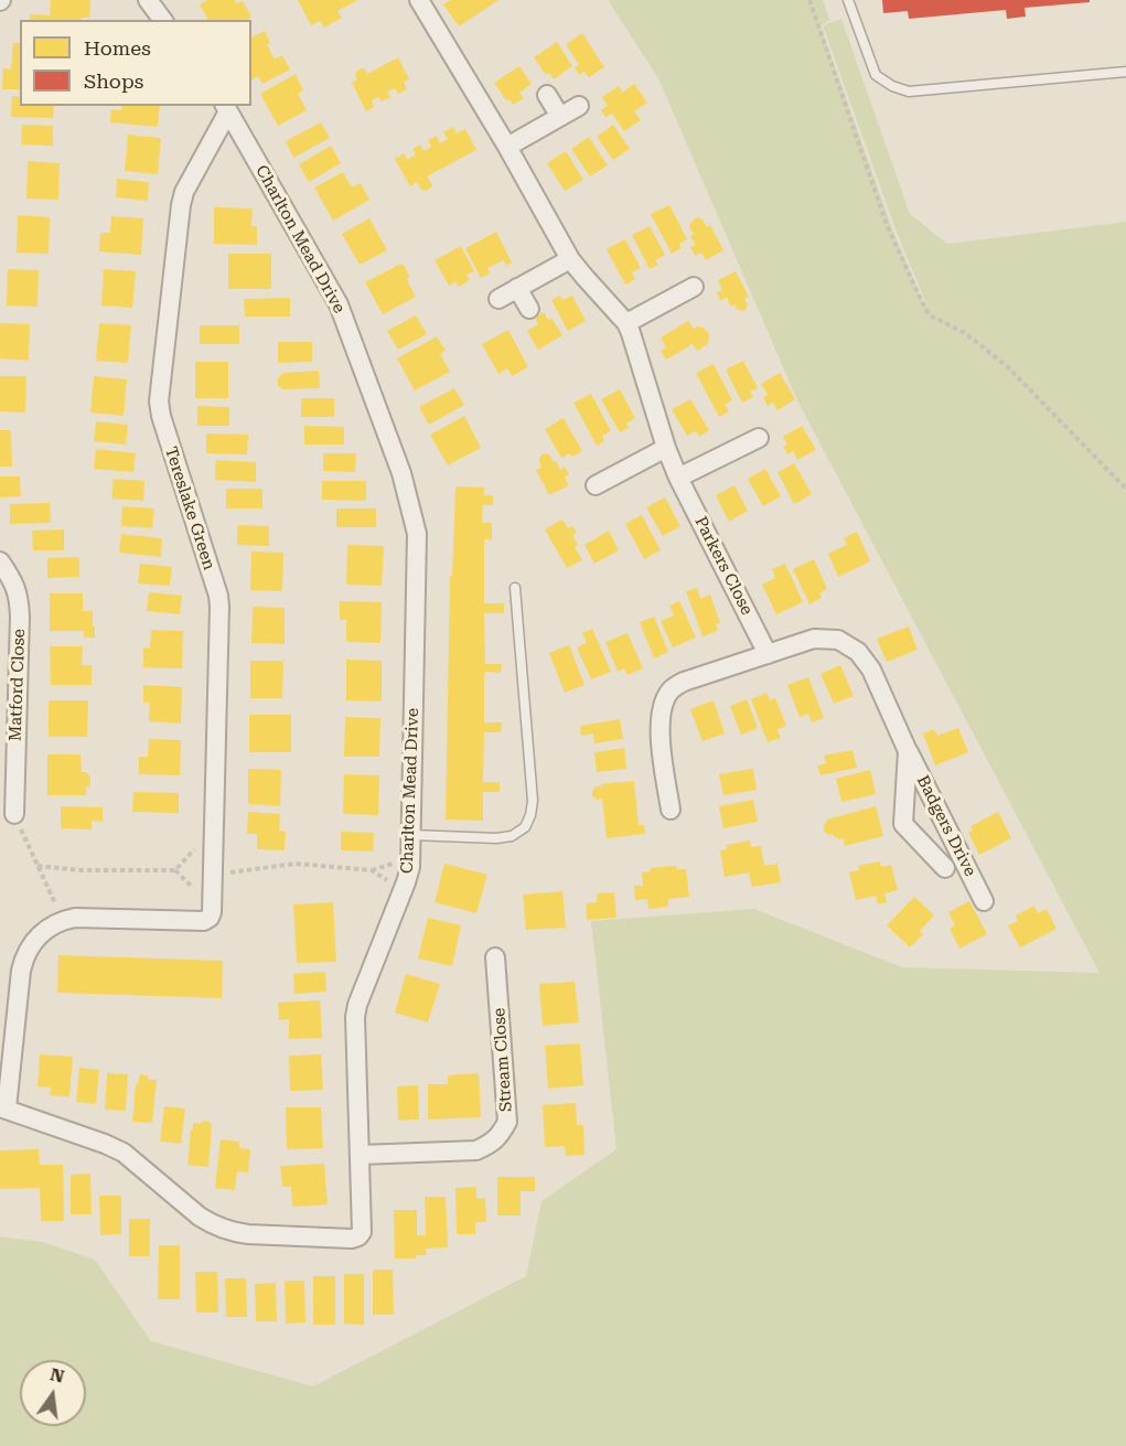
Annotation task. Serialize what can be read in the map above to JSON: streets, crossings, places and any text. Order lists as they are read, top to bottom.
{
  "streets": {
    "street": [
      "Charlton Mead Drive",
      "Tereslake Green",
      "Parkers Close",
      "Matford Close",
      "Badgers Drive",
      "Stream Close"
    ]
  },
  "crossings": [
    ["Charlton Mead Drive", "Tereslake Green"],
    ["Charlton Mead Drive", "Stream Close"]
  ],
  "legend": ["Homes", "Shops"],
  "north": "top"
}
